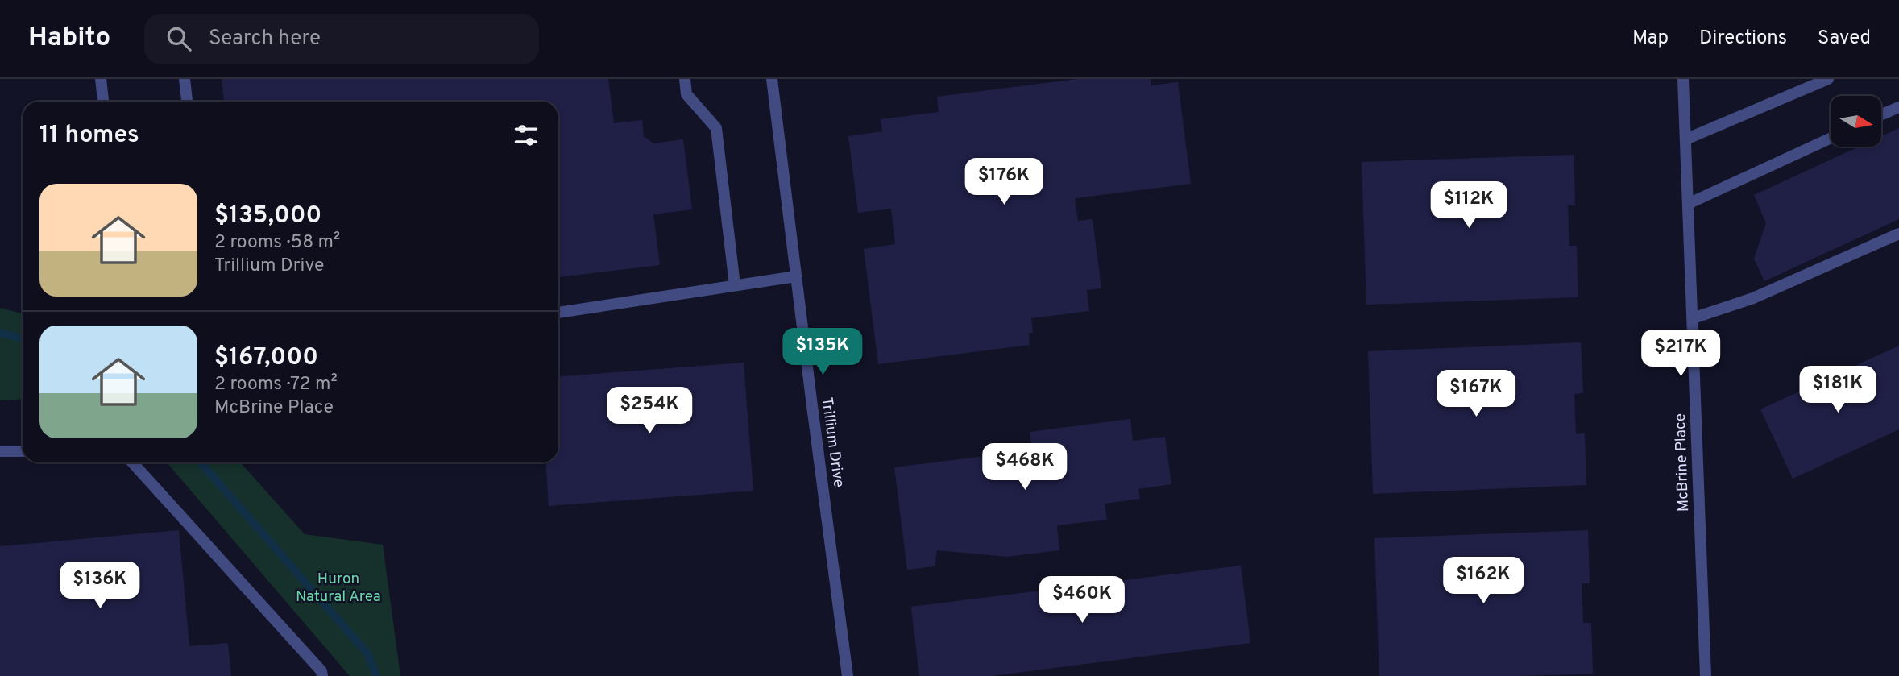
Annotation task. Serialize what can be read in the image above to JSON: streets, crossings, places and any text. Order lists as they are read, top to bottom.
{
  "streets": {
    "street": ["Trillium Drive", "McBrine Place"]
  },
  "parks": ["Huron Natural Area"],
  "north": "right",
  "page": {
    "header": "Habito",
    "search": "Search here",
    "nav": ["Map", "Directions", "Saved"],
    "heading": "11 homes",
    "price": [
      "$176K",
      "$112K",
      "$135K",
      "$217K",
      "$181K",
      "$167K",
      "$254K",
      "$468K",
      "$162K",
      "$136K",
      "$460K"
    ],
    "list": [
      {
        "name": "$135,000",
        "note": "2 rooms · 58 m² · Trillium Drive"
      },
      {
        "name": "$167,000",
        "note": "2 rooms · 72 m² · McBrine Place"
      }
    ]
  }
}
